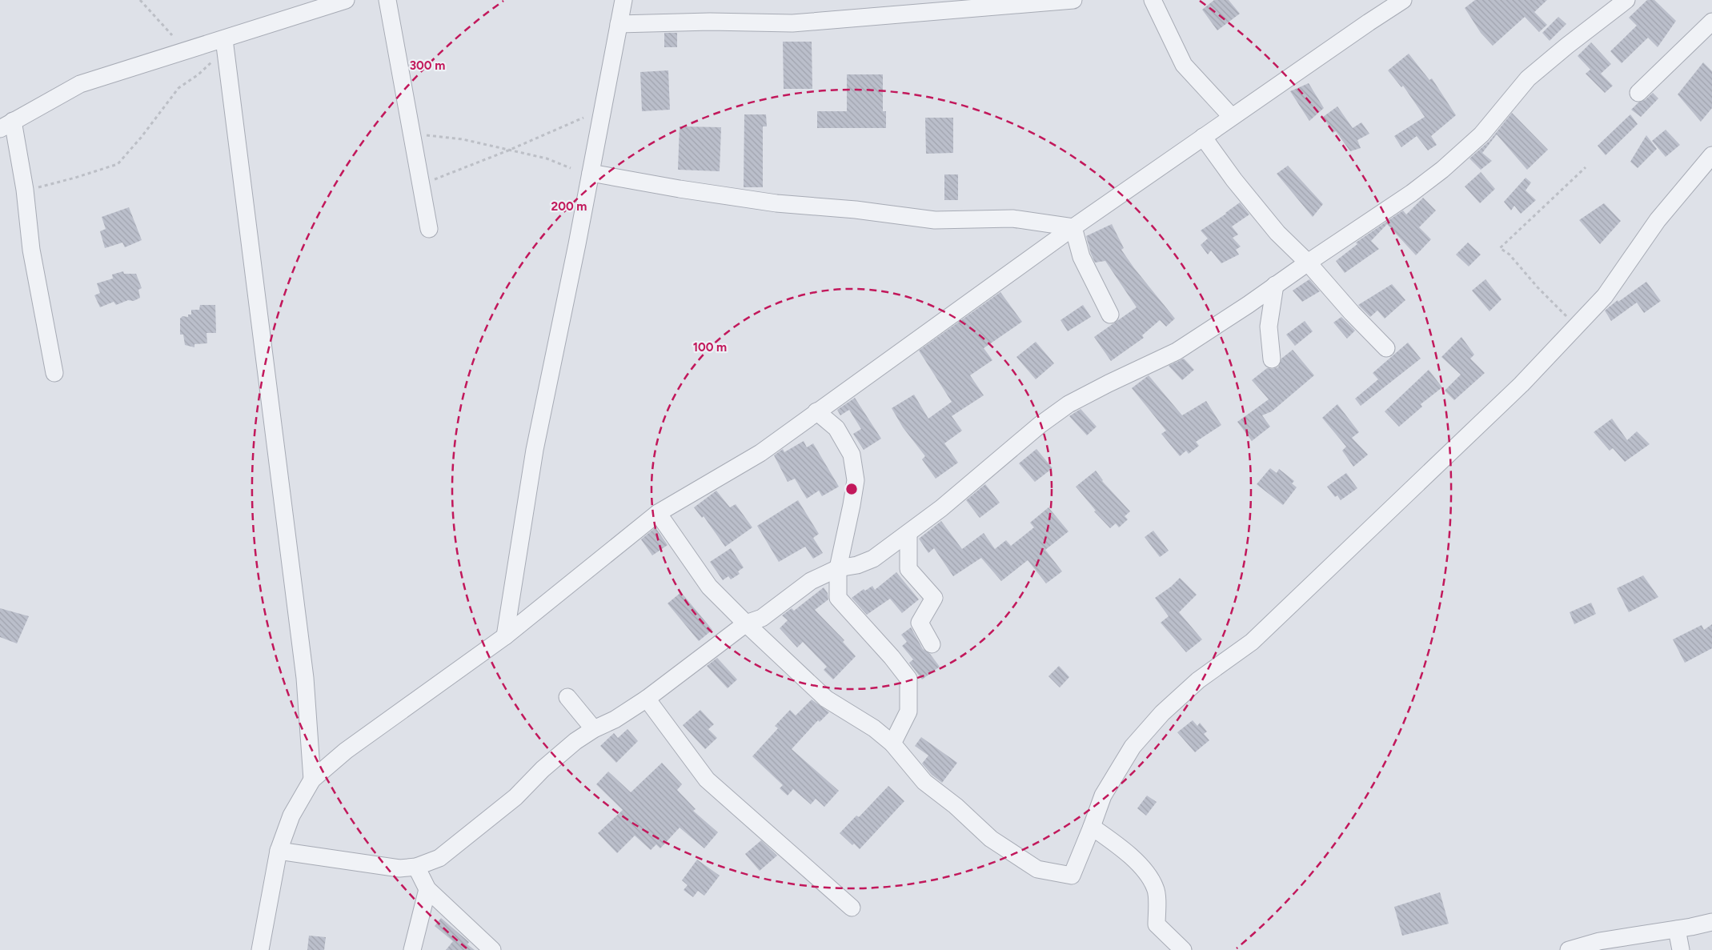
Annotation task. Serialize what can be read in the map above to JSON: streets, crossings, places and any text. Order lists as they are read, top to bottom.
{
  "rings": ["300 m", "200 m", "100 m"]
}
